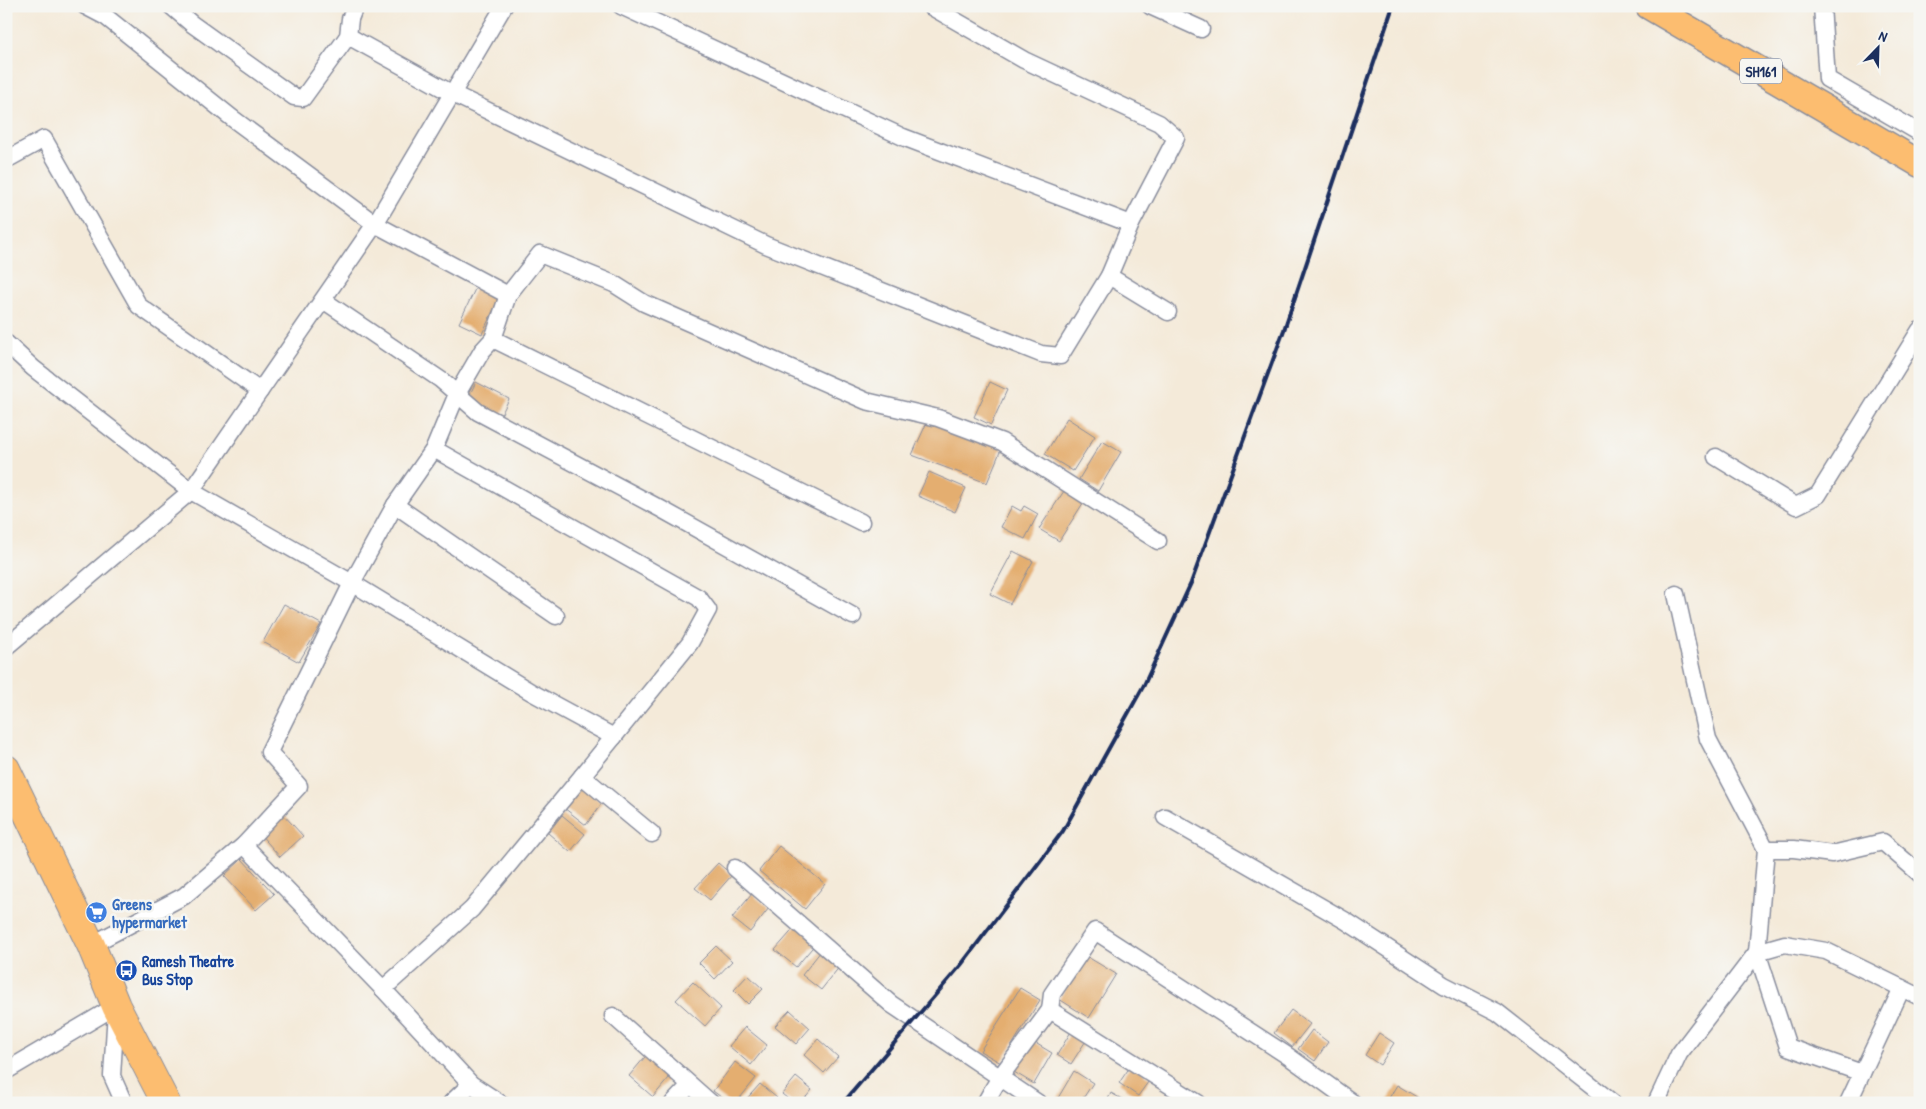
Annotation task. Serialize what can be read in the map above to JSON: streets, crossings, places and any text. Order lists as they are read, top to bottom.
{
  "streets": {
    "main road": ["SH161"]
  },
  "places": {
    "supermarket": ["Greens hypermarket"],
    "bus stop": ["Ramesh Theatre Bus Stop"]
  },
  "north": "top right"
}
